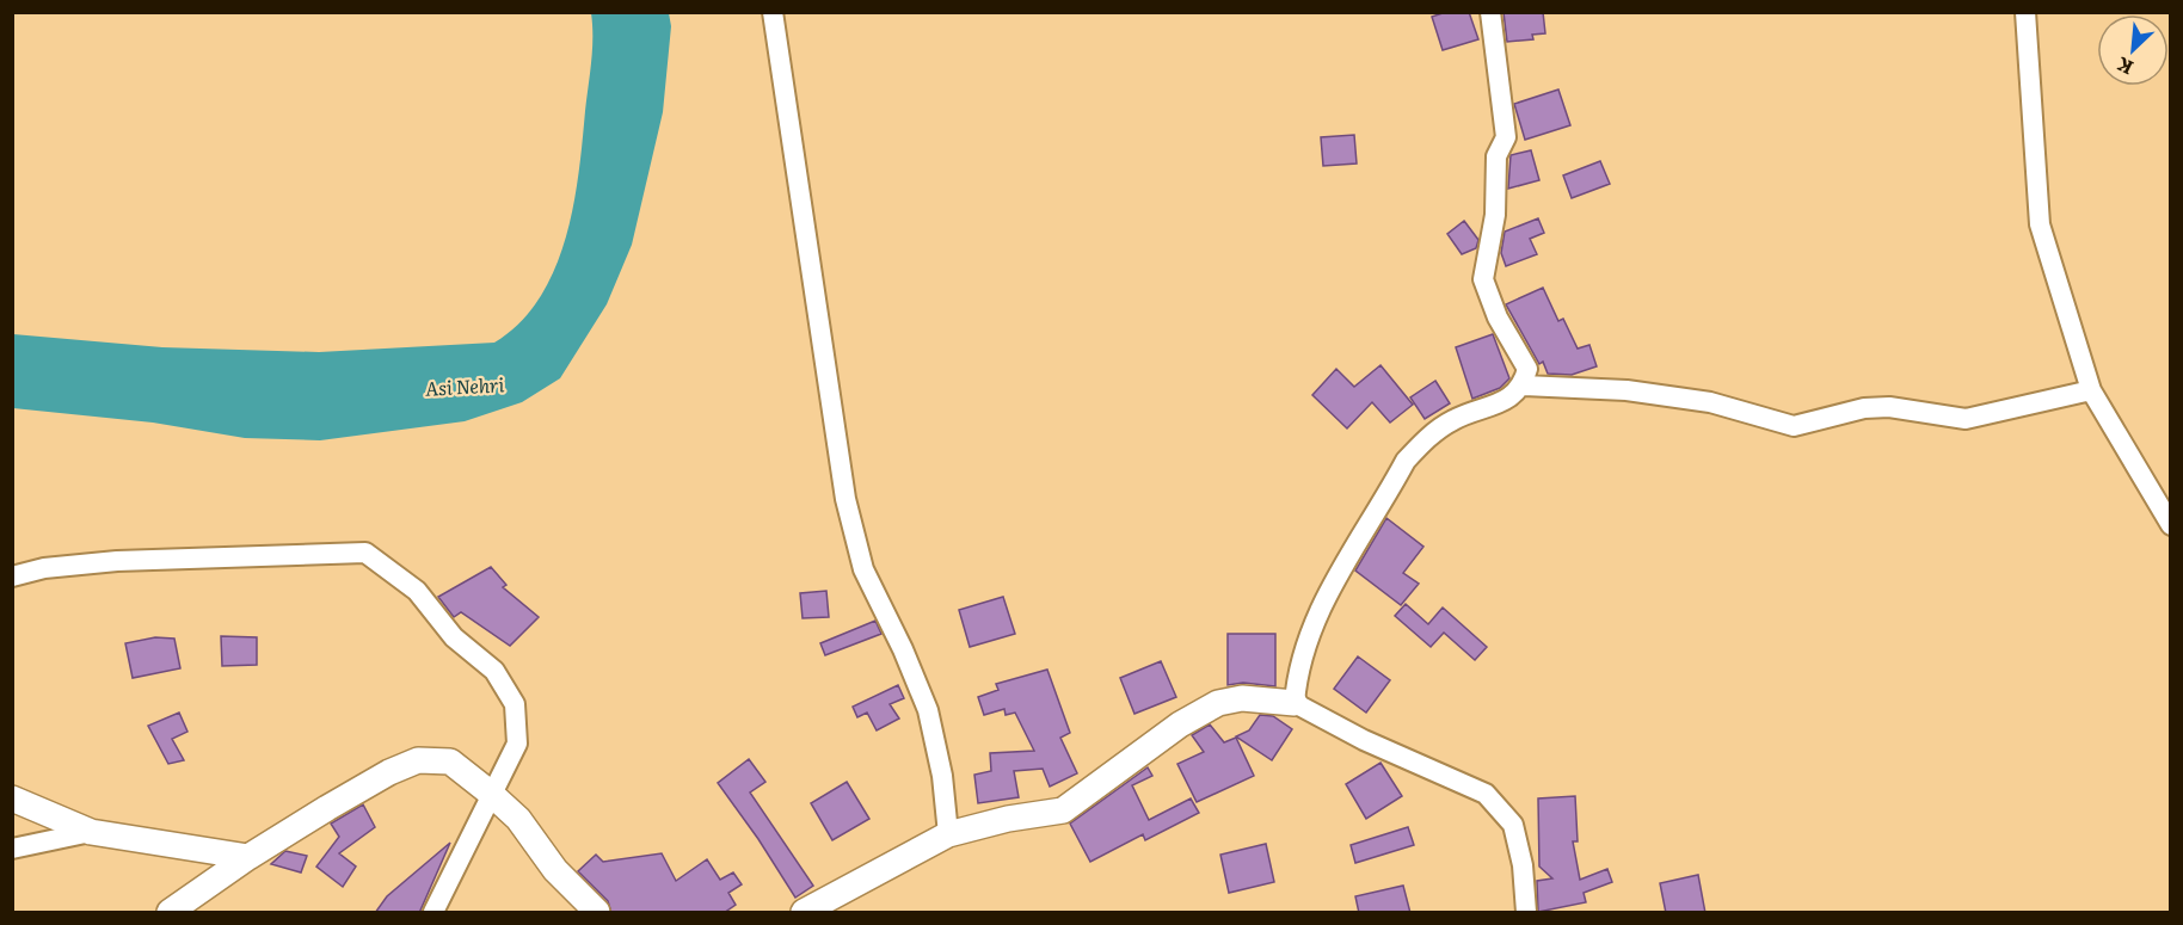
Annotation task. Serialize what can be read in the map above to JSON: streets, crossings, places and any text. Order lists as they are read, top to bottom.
{
  "water": ["Asi Nehri"],
  "north": "bottom left"
}
